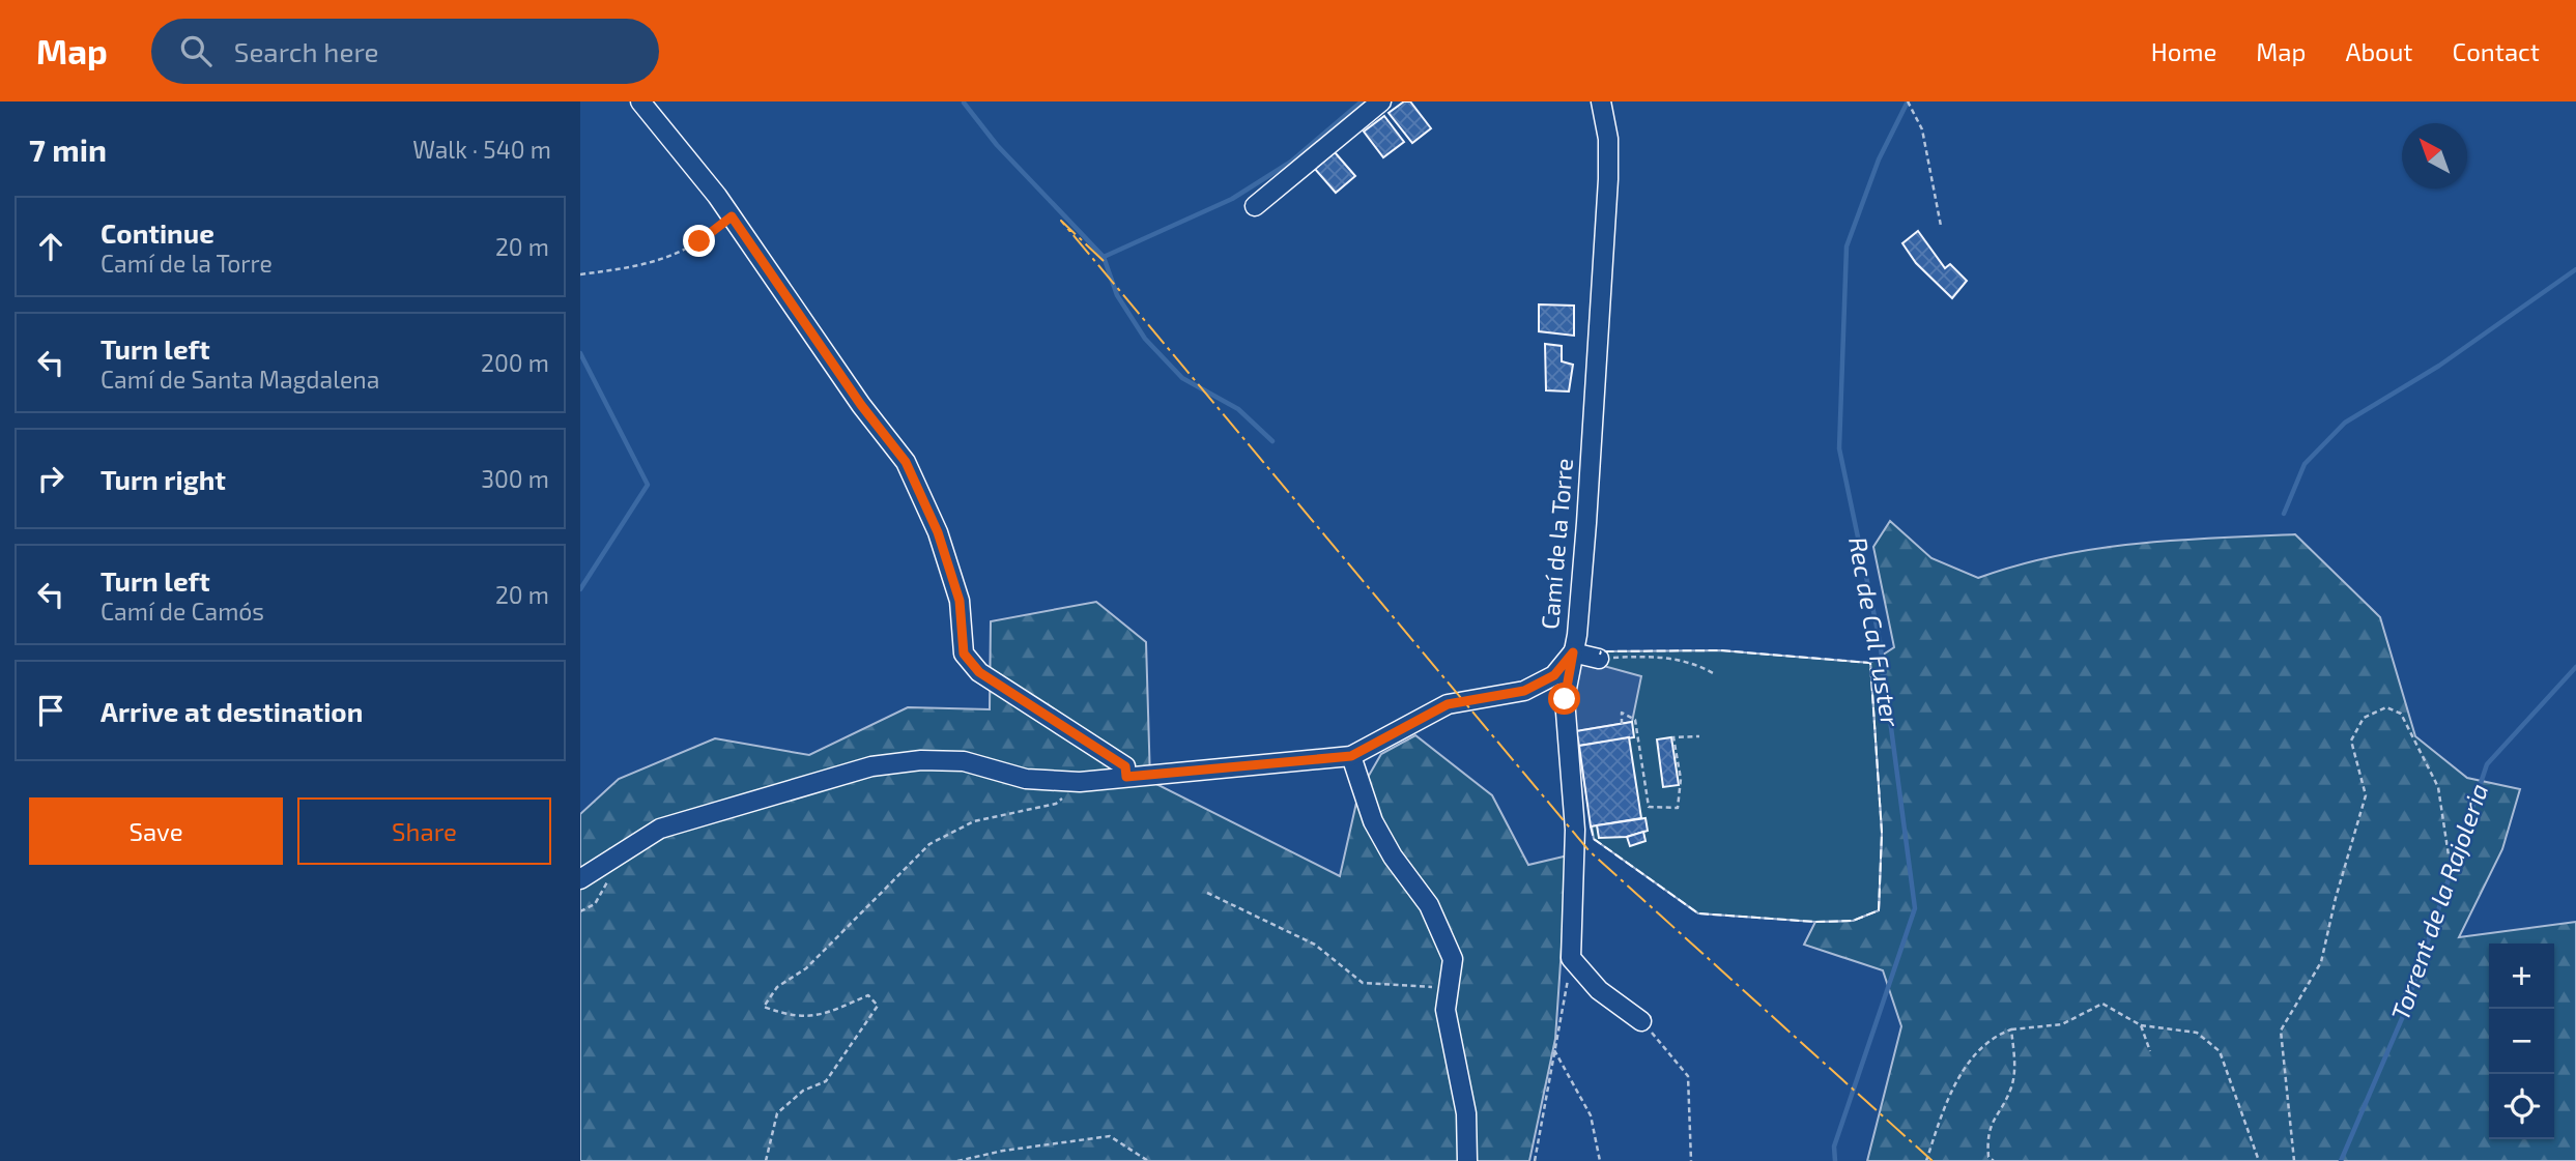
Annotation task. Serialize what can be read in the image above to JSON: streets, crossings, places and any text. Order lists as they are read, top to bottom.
{
  "streets": {
    "street": ["Camí de la Torre"]
  },
  "water": ["Rec de Cal Fuster", "Torrent de la Rajoleria"],
  "north": "top left",
  "page": {
    "header": "Map",
    "search": "Search here",
    "nav": [
      "Home",
      "Map",
      "About",
      "Contact"
    ],
    "heading": ["7 min", "Walk · 540 m"],
    "list": [
      ["Continue", "Camí de la Torre", "20 m"],
      ["Turn left", "Camí de Santa Magdalena", "200 m"],
      ["Turn right", "300 m"],
      ["Turn left", "Camí de Camós", "20 m"],
      "Arrive at destination"
    ],
    "buttons": ["Save", "Share"],
    "map_buttons": ["+", "−"]
  }
}
